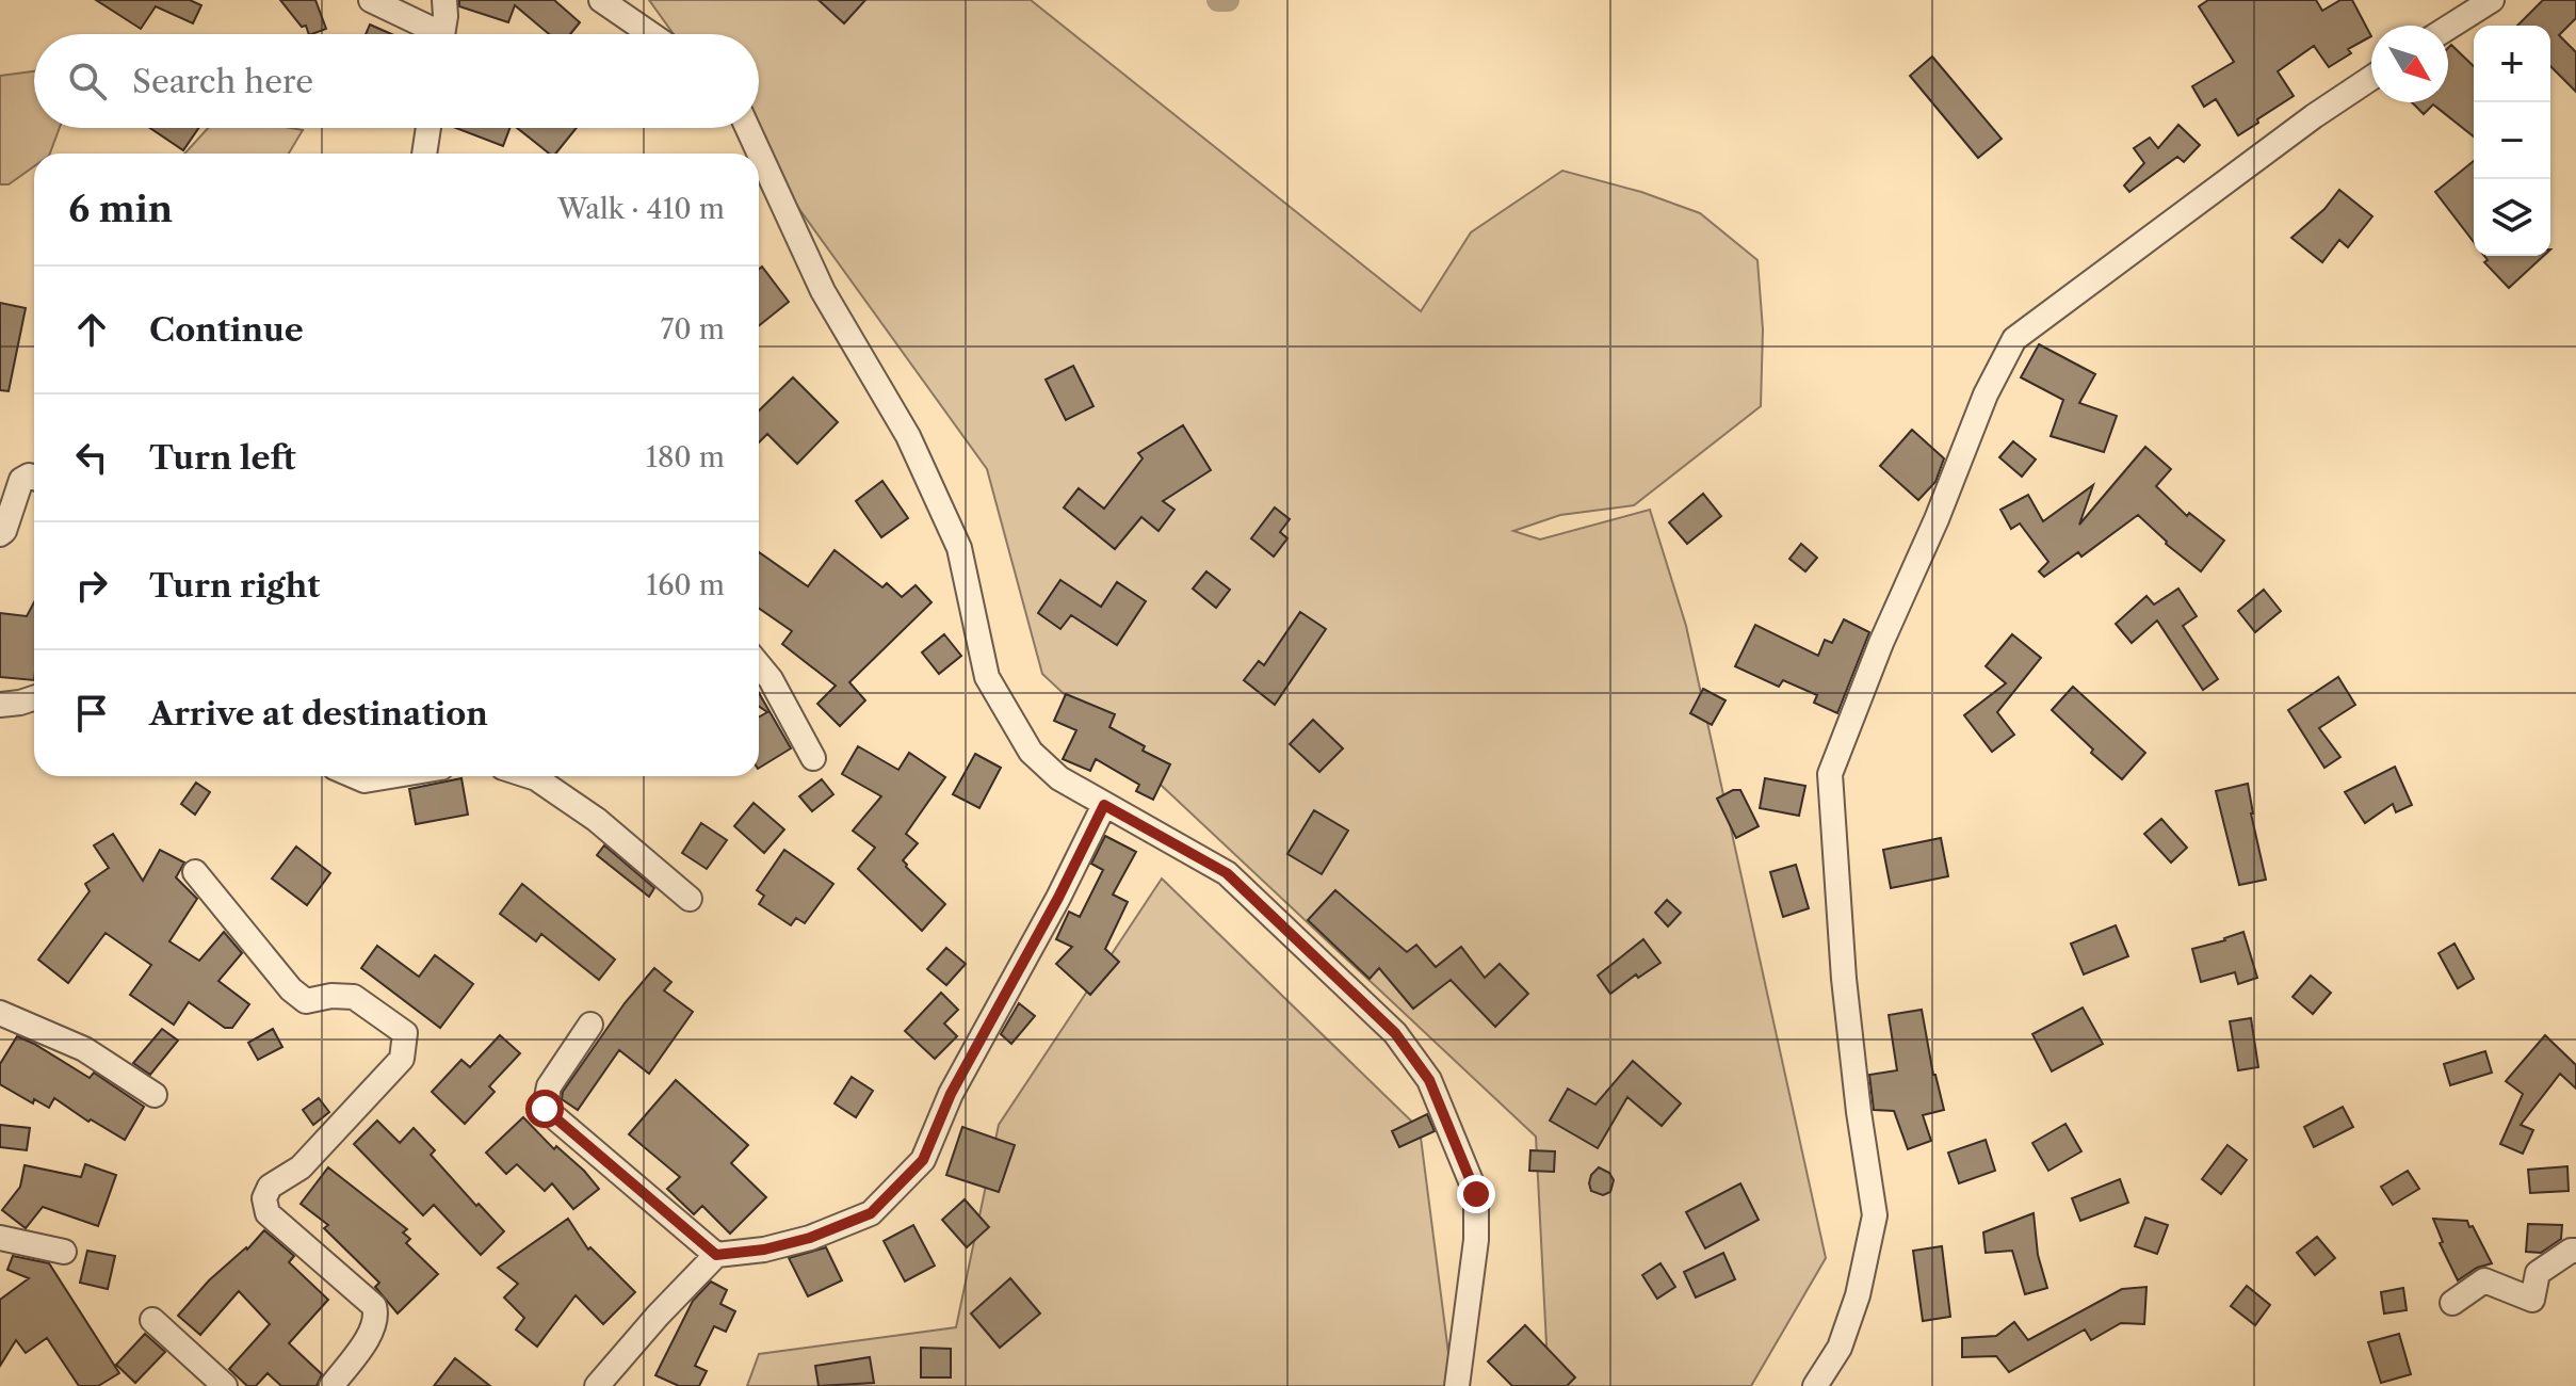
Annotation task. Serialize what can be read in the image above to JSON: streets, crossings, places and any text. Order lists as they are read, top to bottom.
{
  "north": "bottom right",
  "page": {
    "map_buttons": ["+", "−"],
    "search": "Search here",
    "heading": ["6 min", "Walk · 410 m"],
    "list": [
      ["Continue", "70 m"],
      ["Turn left", "180 m"],
      ["Turn right", "160 m"],
      "Arrive at destination"
    ]
  }
}
